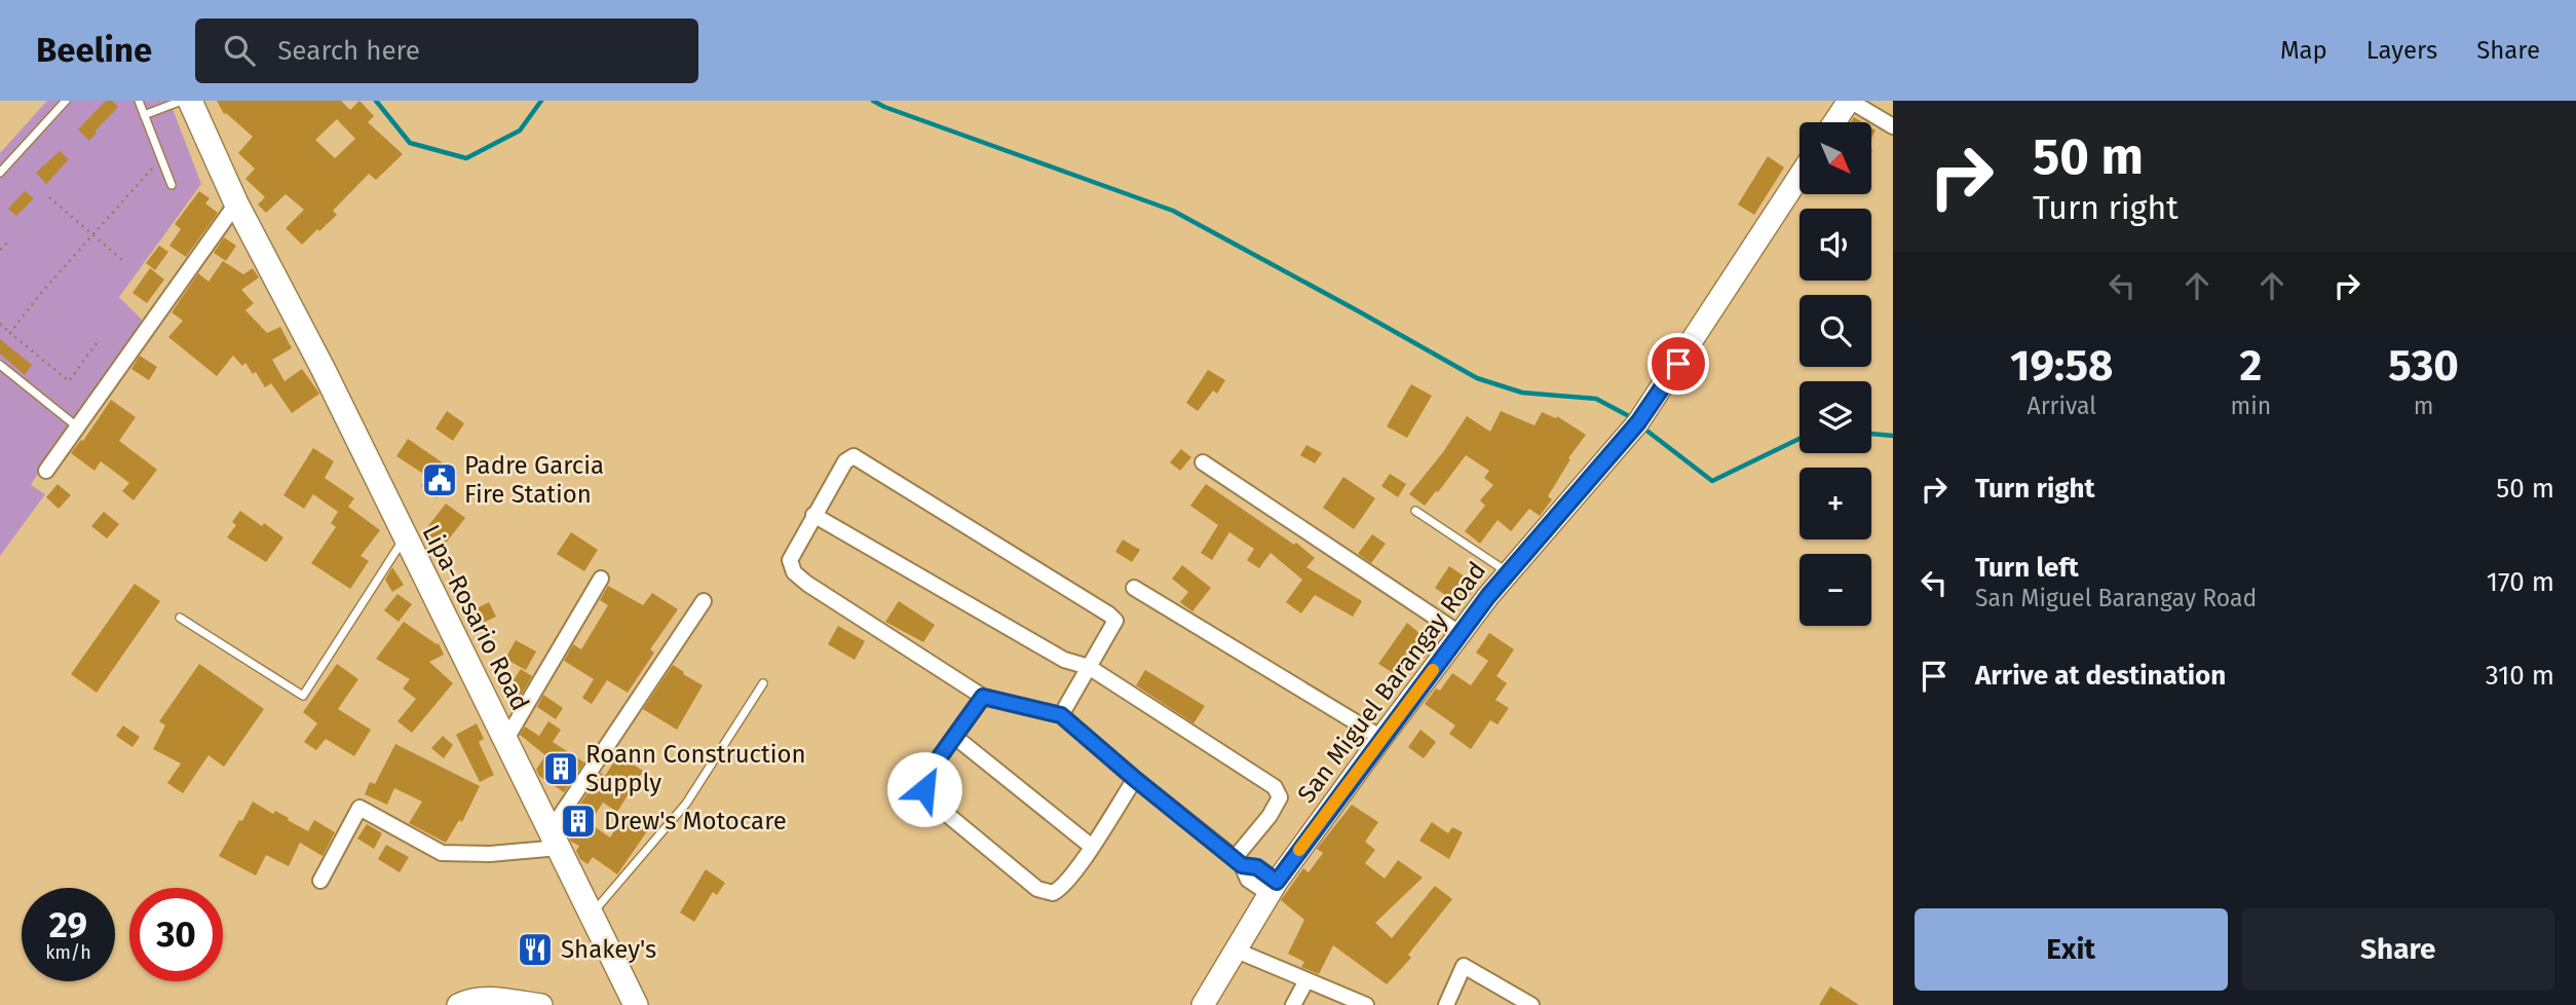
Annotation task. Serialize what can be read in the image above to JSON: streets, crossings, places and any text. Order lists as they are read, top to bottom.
{
  "streets": {
    "main road": ["Lipa-Rosario Road"],
    "street": ["San Miguel Barangay Road"]
  },
  "places": {
    "public building": ["Padre Garcia Fire Station"],
    "building": ["Roann Construction Supply", "Drew's Motocare"],
    "restaurant": ["Shakey's"]
  },
  "north": "bottom right",
  "page": {
    "header": "Beeline",
    "search": "Search here",
    "nav": ["Map", "Layers", "Share"],
    "turn": ["50 m", "Turn right"],
    "map_buttons": ["+", "−"],
    "eta": [
      "19:58",
      "Arrival",
      "2",
      "min",
      "530",
      "m"
    ],
    "list": [
      {
        "name": "Turn right",
        "value": "50 m"
      },
      {
        "name": "Turn left",
        "note": "San Miguel Barangay Road",
        "value": "170 m"
      },
      {
        "name": "Arrive at destination",
        "value": "310 m"
      }
    ],
    "speed": "29 km/h",
    "limit": "30",
    "buttons": ["Exit", "Share"]
  }
}
